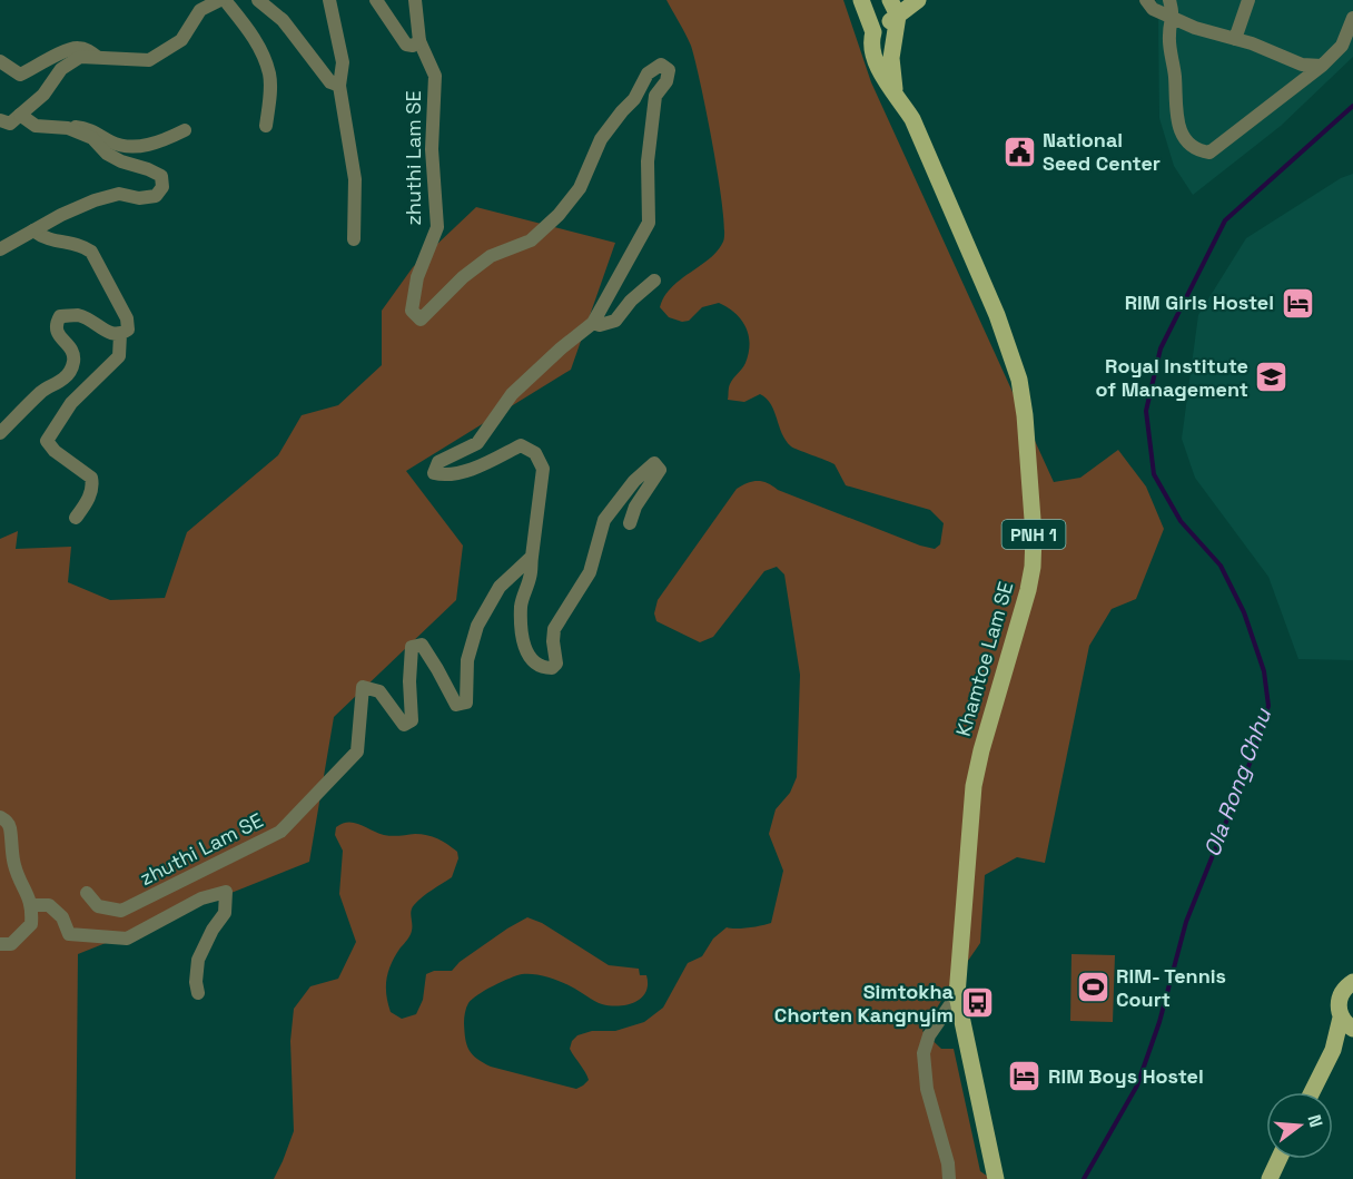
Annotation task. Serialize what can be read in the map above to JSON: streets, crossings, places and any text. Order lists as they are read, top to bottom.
{
  "streets": {
    "main road": ["PNH 1", "Khamtoe Lam SE"],
    "street": ["zhuthi Lam SE"]
  },
  "crossings": [
    ["PNH 1", "Khamtoe Lam SE"]
  ],
  "water": ["Ola Rong Chhu"],
  "places": {
    "public building": ["National Seed Center"],
    "hotel": ["RIM Girls Hostel", "RIM Boys Hostel"],
    "school or university": ["Royal Institute of Management"],
    "sports": ["RIM- Tennis Court"],
    "bus stop": ["Simtokha Chorten Kangnyim"]
  },
  "north": "right"
}
